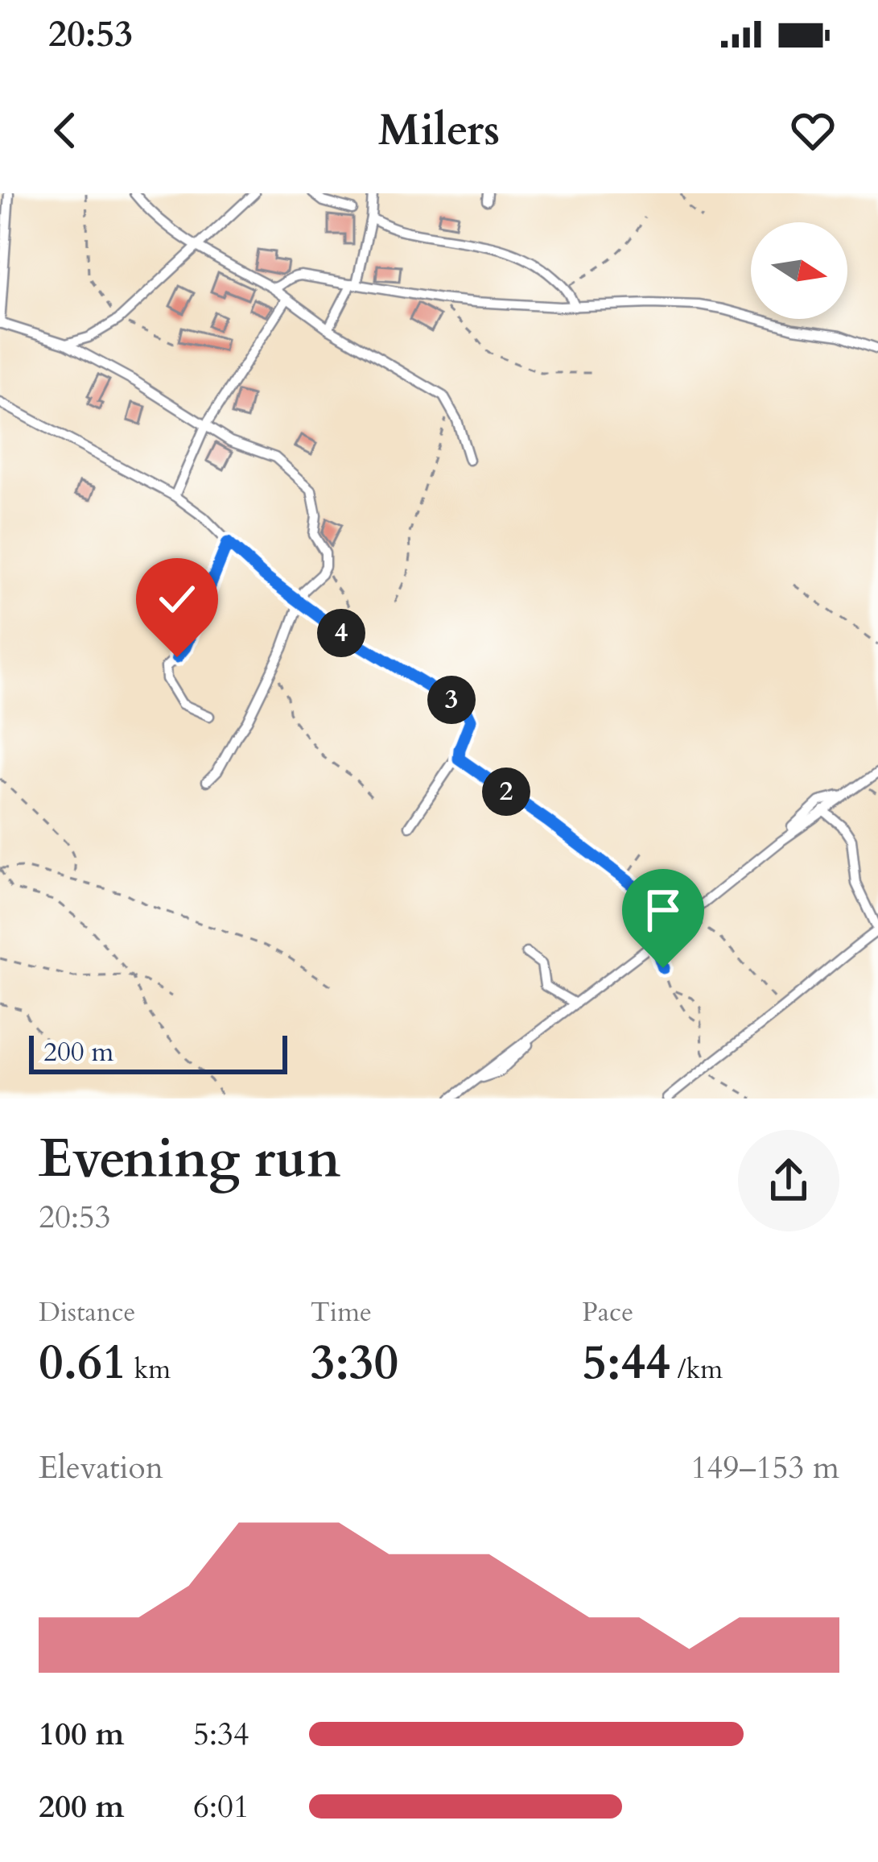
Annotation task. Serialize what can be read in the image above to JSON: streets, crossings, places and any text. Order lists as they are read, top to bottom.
{
  "scale_bar": "200 m",
  "north": "right",
  "page": {
    "status": "20:53",
    "header": "Milers",
    "pins": ["4", "3", "2"],
    "scale": "200 m",
    "heading": ["Evening run", "20:53"],
    "stats": [
      ["Distance", "0.61 km"],
      ["Time", "3:30"],
      ["Pace", "5:44 /km"]
    ],
    "chart": ["Elevation", "149–153 m"],
    "list": [
      {
        "name": "100 m",
        "note": "5:34"
      },
      {
        "name": "200 m",
        "note": "6:01"
      }
    ]
  }
}
